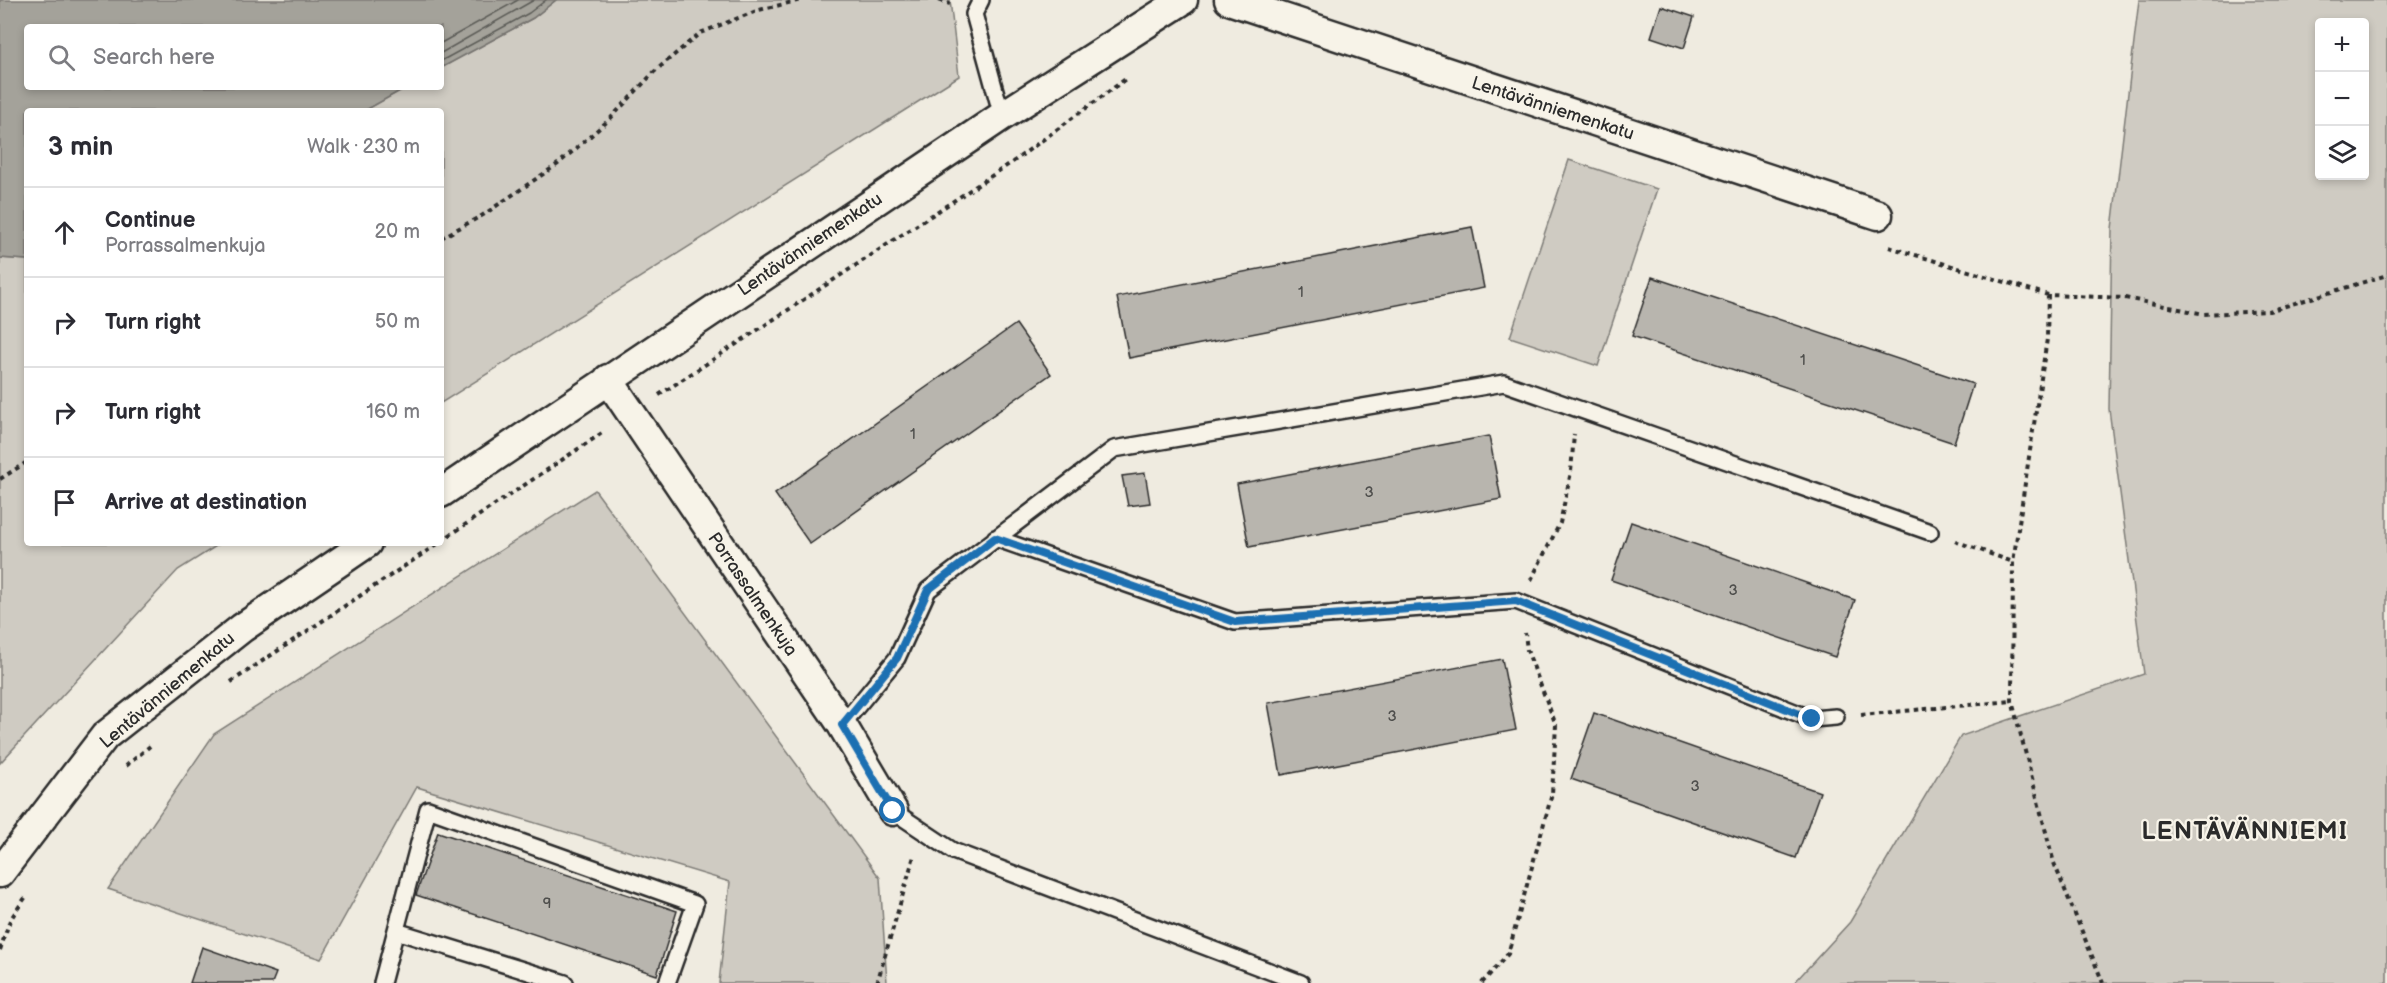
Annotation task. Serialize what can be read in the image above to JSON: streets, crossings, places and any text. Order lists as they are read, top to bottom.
{
  "streets": {
    "street": ["Lentävänniemenkatu", "Porrassalmenkuja"]
  },
  "crossings": [
    ["Lentävänniemenkatu", "Porrassalmenkuja"]
  ],
  "districts": ["LENTÄVÄNNIEMI"],
  "house_numbers": [
    "1",
    "1",
    "1",
    "3",
    "3",
    "3",
    "3",
    "9"
  ],
  "page": {
    "map_buttons": ["+", "−"],
    "search": "Search here",
    "heading": ["3 min", "Walk · 230 m"],
    "list": [
      ["Continue", "Porrassalmenkuja", "20 m"],
      ["Turn right", "50 m"],
      ["Turn right", "160 m"],
      "Arrive at destination"
    ]
  }
}
